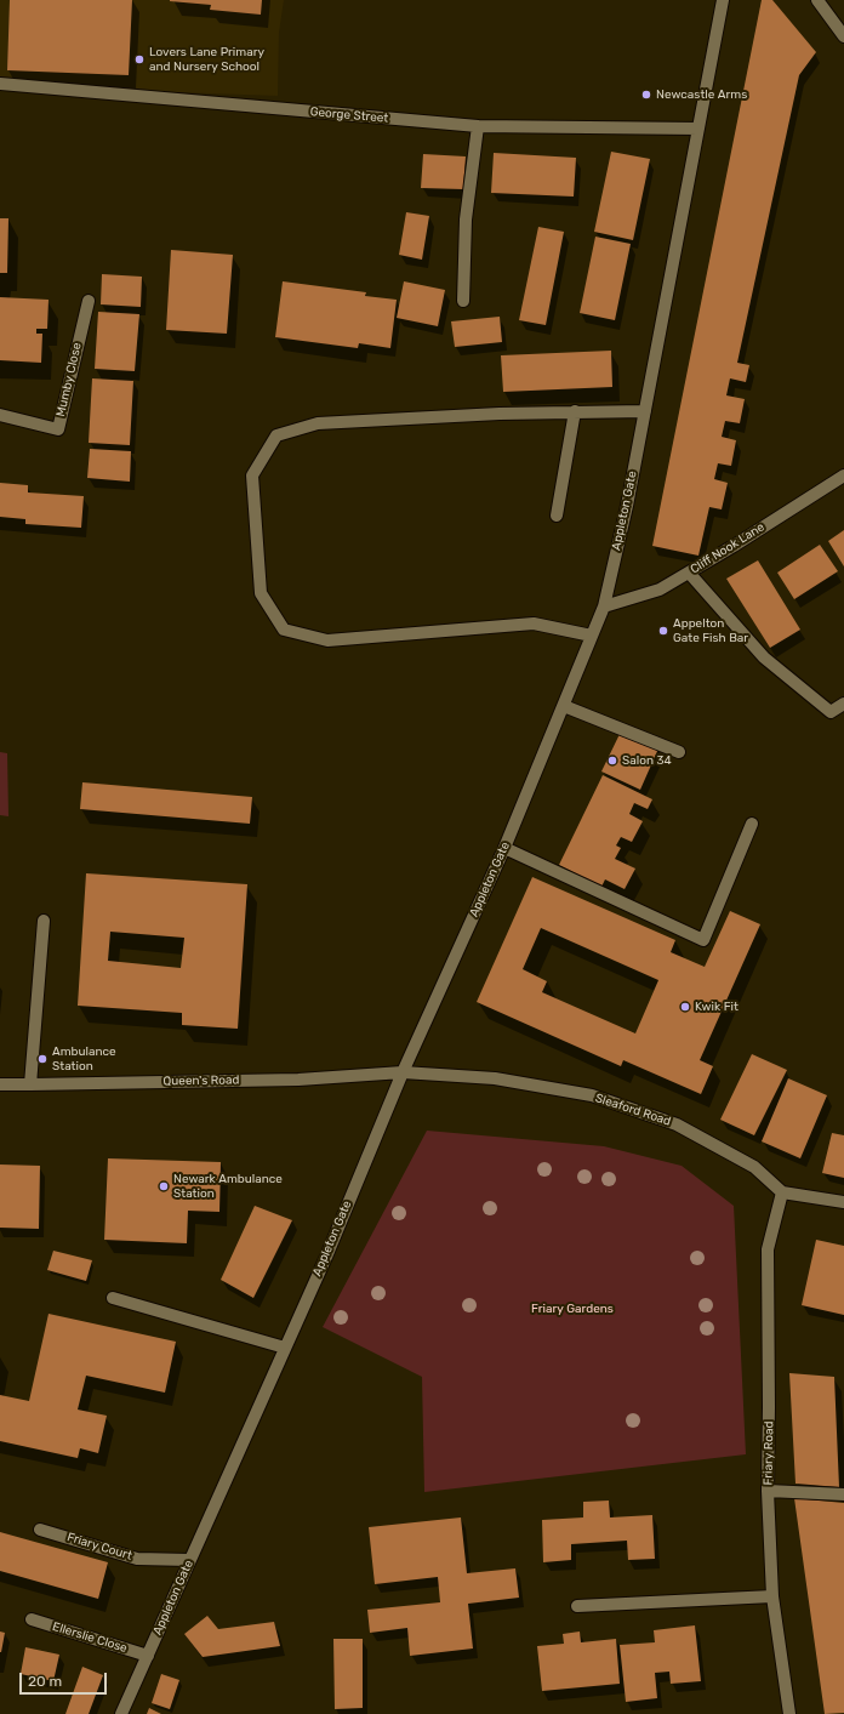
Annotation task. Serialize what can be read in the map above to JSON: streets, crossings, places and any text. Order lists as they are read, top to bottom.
{
  "streets": {
    "street": [
      "George Street",
      "Mumby Close",
      "Appleton Gate",
      "Cliff Nook Lane",
      "Queen's Road",
      "Sleaford Road",
      "Friary Road",
      "Friary Court",
      "Ellerslie Close"
    ]
  },
  "crossings": [
    ["George Street", "Appleton Gate"],
    ["Appleton Gate", "Cliff Nook Lane"],
    ["Appleton Gate", "Queen's Road"],
    ["Appleton Gate", "Sleaford Road"],
    ["Appleton Gate", "Friary Court"],
    ["Appleton Gate", "Ellerslie Close"],
    ["Queen's Road", "Sleaford Road"],
    ["Sleaford Road", "Friary Road"]
  ],
  "parks": ["Friary Gardens"],
  "places": [
    "Lovers Lane Primary and Nursery School",
    "Newcastle Arms",
    "Appelton Gate Fish Bar",
    "Salon 34",
    "Kwik Fit",
    "Ambulance Station",
    "Newark Ambulance Station"
  ],
  "scale_bar": "20 m"
}
